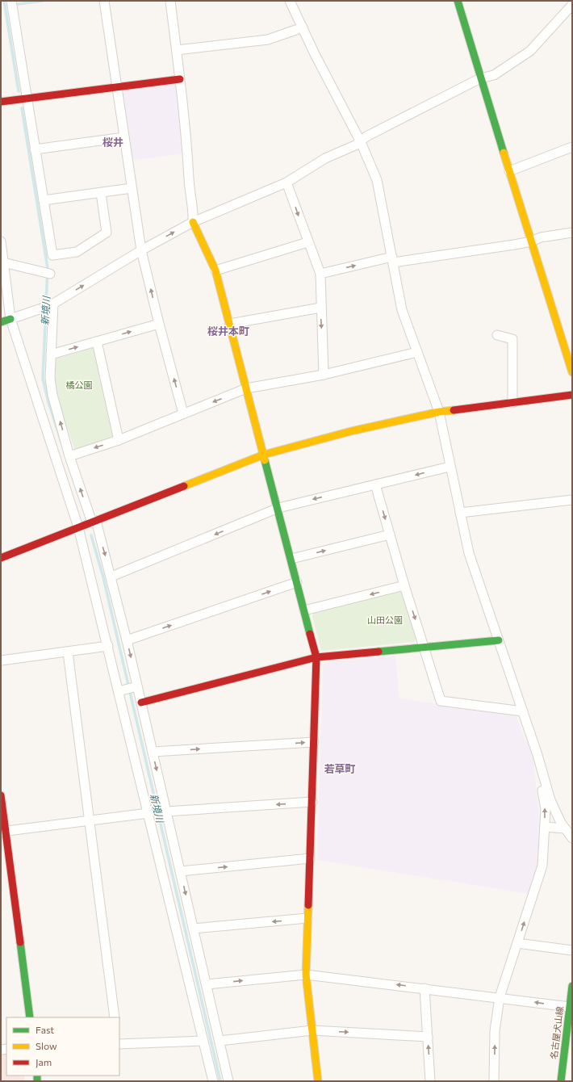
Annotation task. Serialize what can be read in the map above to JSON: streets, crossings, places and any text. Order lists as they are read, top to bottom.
{
  "streets": {
    "street": ["名古屋犬山線"]
  },
  "districts": ["桜井", "桜井本町", "若草町"],
  "water": ["新境川"],
  "parks": ["橘公園", "山田公園"],
  "legend": ["Fast", "Slow", "Jam"]
}
